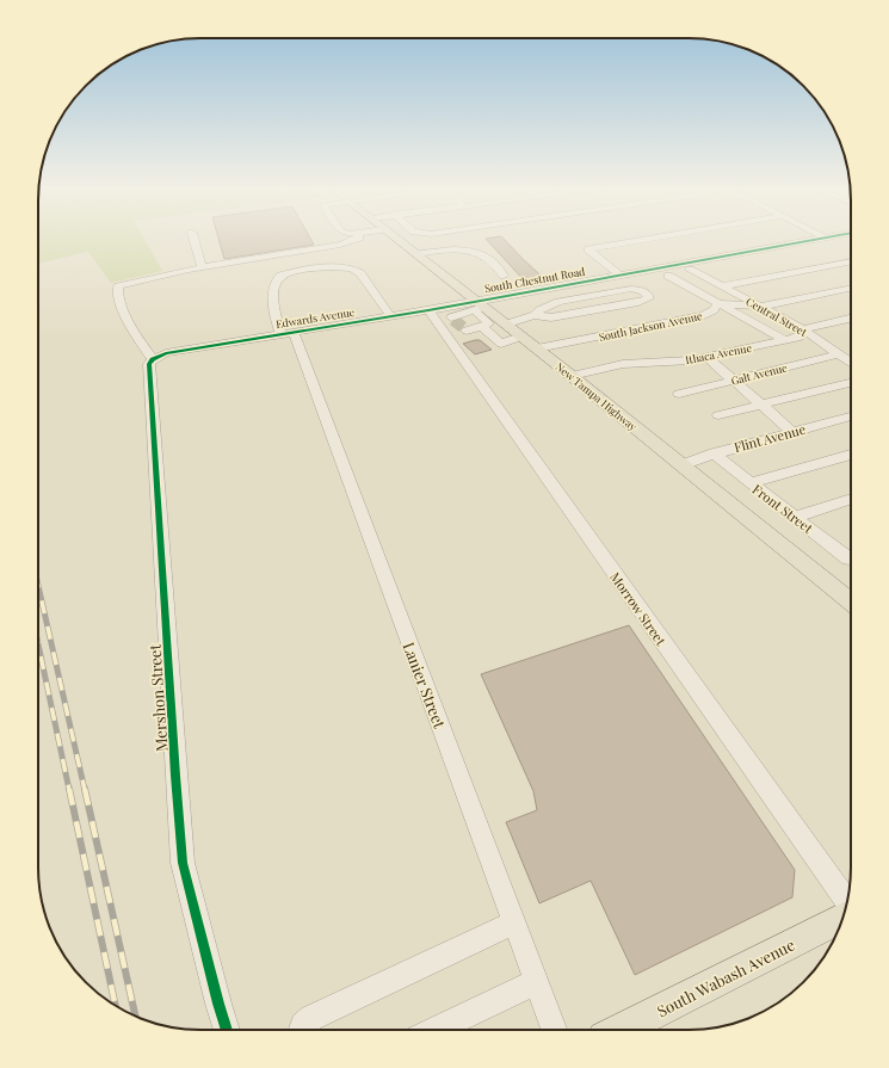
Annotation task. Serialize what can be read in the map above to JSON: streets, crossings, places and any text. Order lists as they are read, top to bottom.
{
  "streets": {
    "main road": ["New Tampa Highway", "South Wabash Avenue"],
    "street": [
      "South Chestnut Road",
      "Central Street",
      "Edwards Avenue",
      "South Jackson Avenue",
      "Ithaca Avenue",
      "Galt Avenue",
      "Flint Avenue",
      "Front Street",
      "Morrow Street",
      "Lanier Street",
      "Mershon Street"
    ]
  },
  "crossings": [
    ["South Chestnut Road", "Edwards Avenue"],
    ["South Chestnut Road", "New Tampa Highway"],
    ["Central Street", "South Jackson Avenue"],
    ["Central Street", "Ithaca Avenue"],
    ["Central Street", "Galt Avenue"],
    ["Edwards Avenue", "New Tampa Highway"],
    ["Edwards Avenue", "Morrow Street"],
    ["Edwards Avenue", "Lanier Street"],
    ["Edwards Avenue", "Mershon Street"],
    ["South Jackson Avenue", "New Tampa Highway"],
    ["Ithaca Avenue", "New Tampa Highway"],
    ["New Tampa Highway", "Flint Avenue"],
    ["Flint Avenue", "Front Street"]
  ]
}
